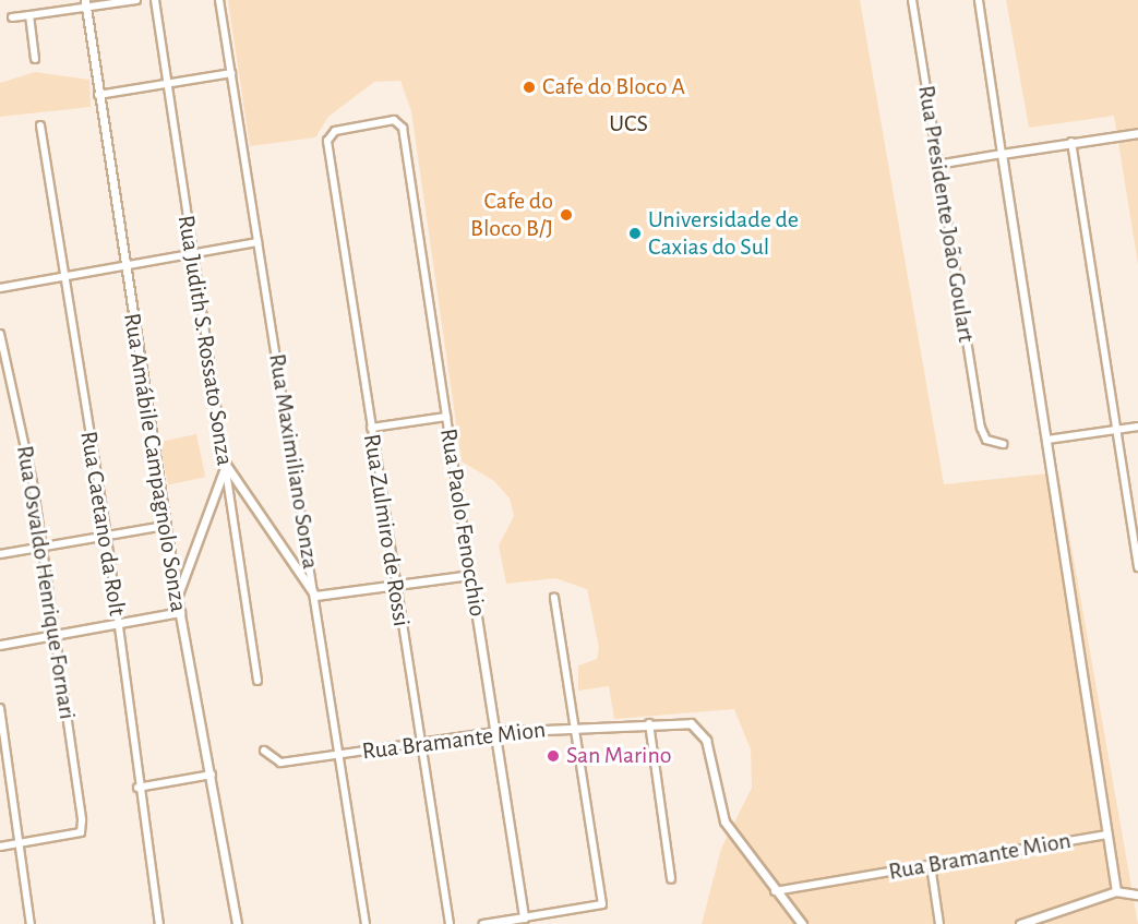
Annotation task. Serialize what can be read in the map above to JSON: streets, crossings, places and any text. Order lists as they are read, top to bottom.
{
  "streets": {
    "street": [
      "Rua Presidente João Goulart",
      "Rua Judith S. Rossato Sonza",
      "Rua Maximiliano Sonza",
      "Rua Amábile Campagnolo Sonza",
      "Rua Paolo Fenocchio",
      "Rua Caetano da Rolt",
      "Rua Zulmiro de Rossi",
      "Rua Osvaldo Henrique Fornari",
      "Rua Bramante Mion"
    ]
  },
  "crossings": [
    ["Rua Maximiliano Sonza", "Rua Bramante Mion"],
    ["Rua Paolo Fenocchio", "Rua Zulmiro de Rossi"],
    ["Rua Paolo Fenocchio", "Rua Bramante Mion"],
    ["Rua Zulmiro de Rossi", "Rua Bramante Mion"]
  ],
  "parks": ["UCS"],
  "places": [
    "Cafe do Bloco A",
    "Cafe do Bloco B/J",
    "Universidade de Caxias do Sul",
    "San Marino"
  ]
}
